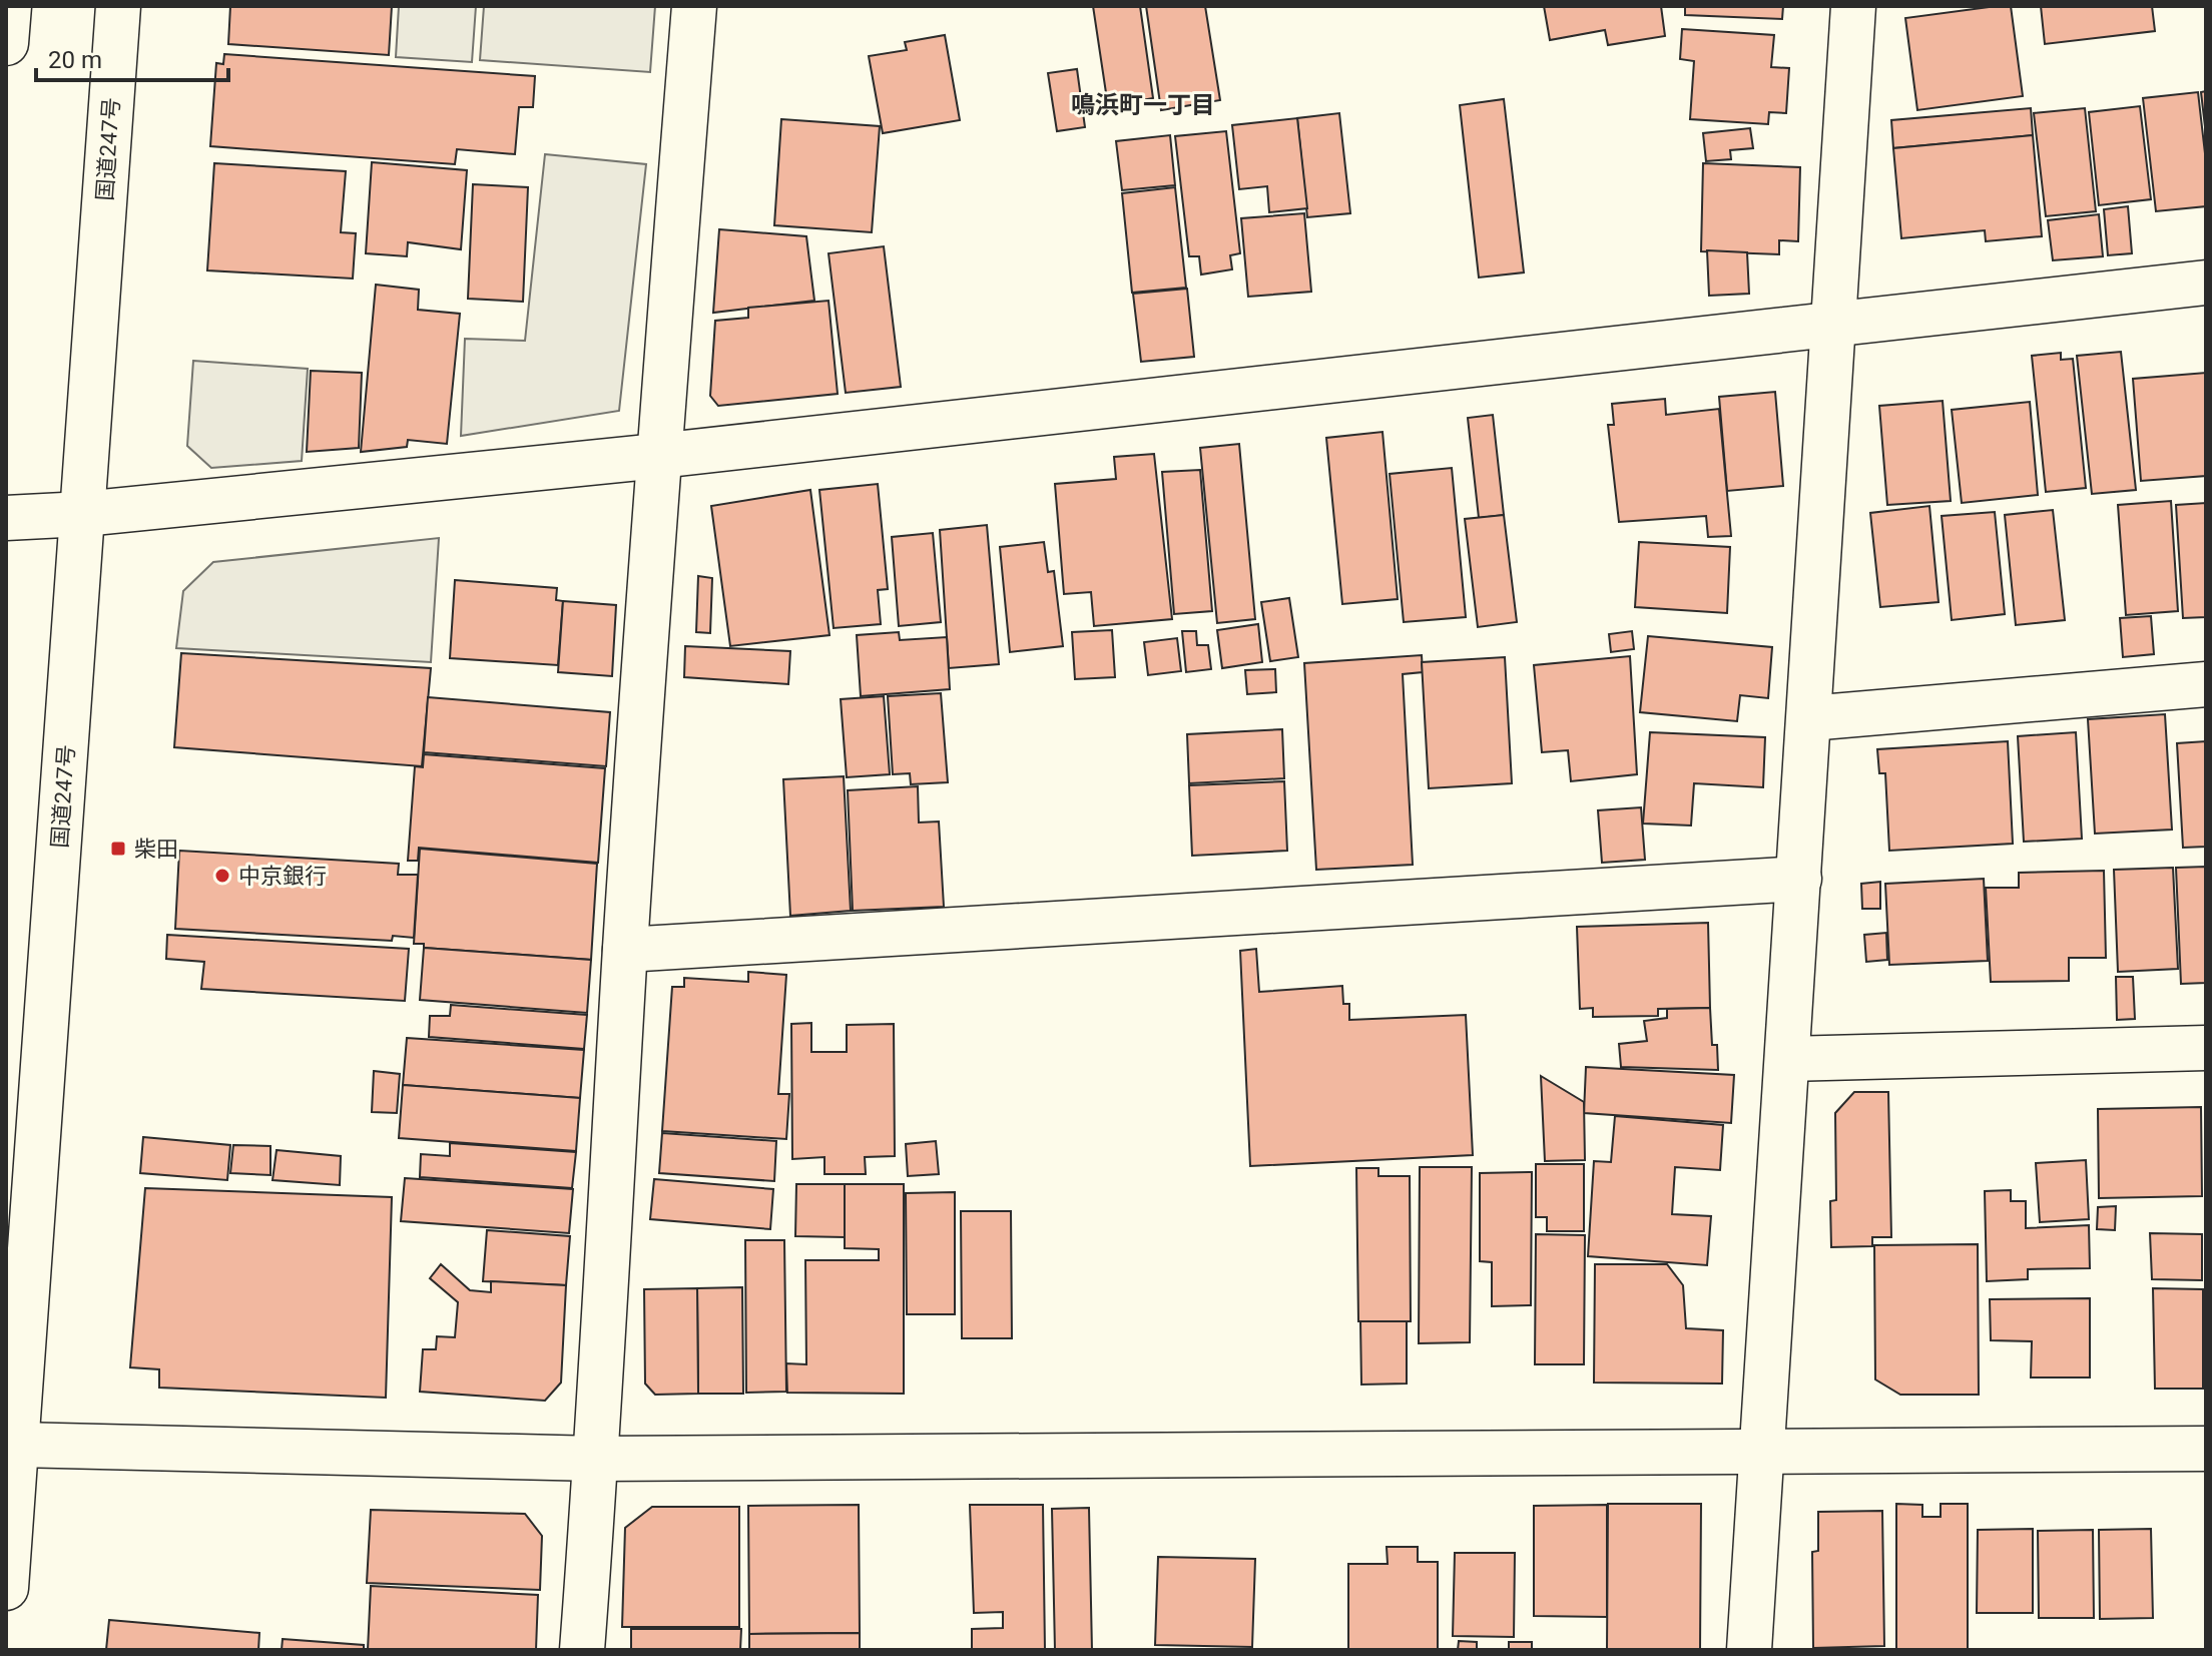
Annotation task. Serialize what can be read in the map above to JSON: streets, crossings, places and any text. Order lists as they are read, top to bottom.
{
  "streets": {
    "main road": ["国道247号"]
  },
  "districts": ["鳴浜町一丁目"],
  "places": {
    "transit": ["柴田"],
    "other": ["中京銀行"]
  },
  "scale_bar": "20 m"
}
